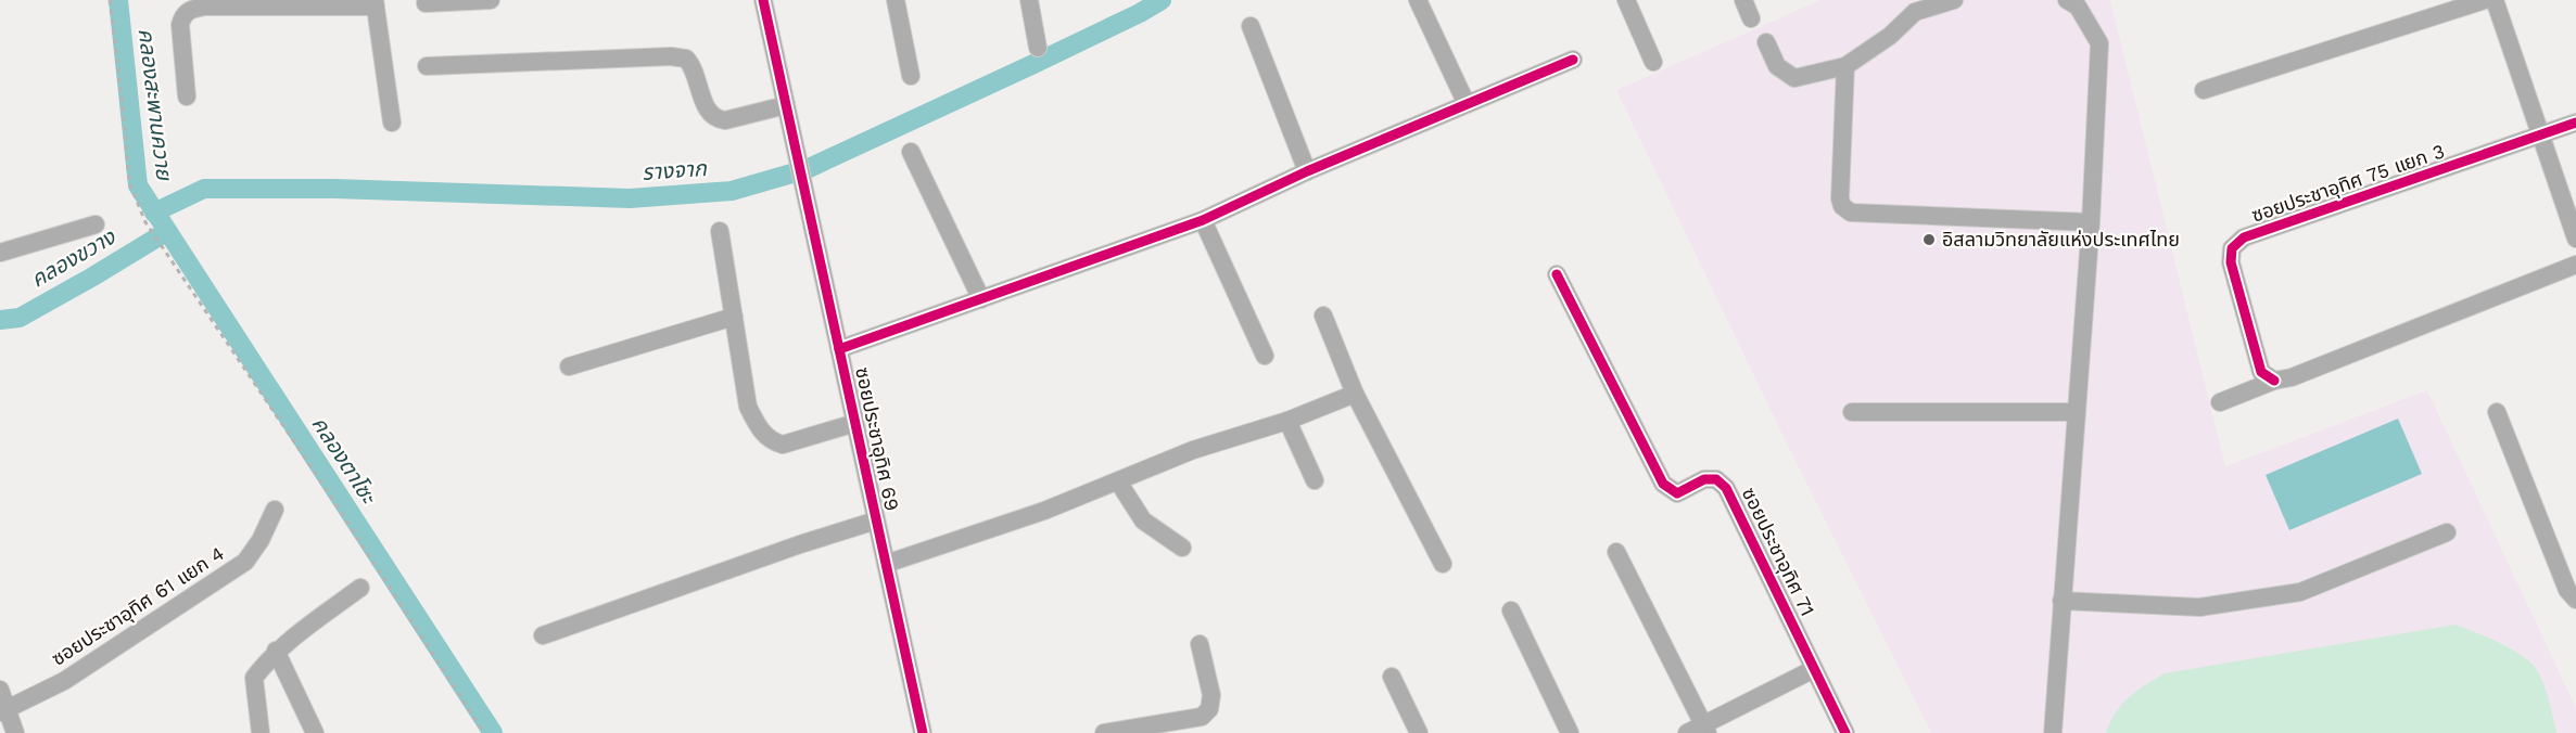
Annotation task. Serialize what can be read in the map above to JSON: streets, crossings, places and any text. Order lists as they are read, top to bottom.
{
  "streets": {
    "street": [
      "ซอยประชาอุทิศ 75 แยก 3",
      "ซอยประชาอุทิศ 69",
      "ซอยประชาอุทิศ 71",
      "ซอยประชาอุทิศ 61 แยก 4"
    ]
  },
  "water": [
    "คลองสะพานควาย",
    "รางจาก",
    "คลองขวาง",
    "คลองตาโซะ"
  ],
  "places": ["อิสลามวิทยาลัยแห่งประเทศไทย"]
}
